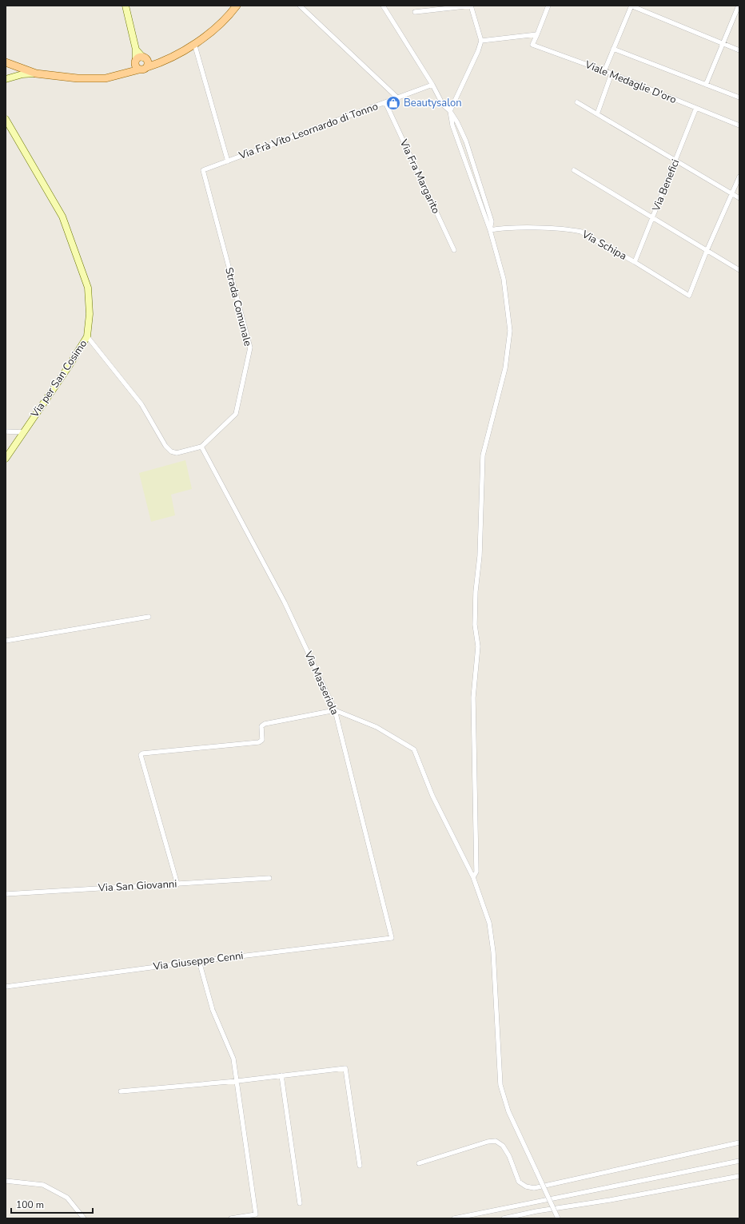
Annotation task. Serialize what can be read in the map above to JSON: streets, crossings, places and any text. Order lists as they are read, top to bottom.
{
  "streets": {
    "street": [
      "Viale Medaglie D'oro",
      "Via Frà Vito Leornardo di Tonno",
      "Via Fra Margarito",
      "Via Benefici",
      "Via Schipa",
      "Strada Comunale",
      "Via per San Cosimo",
      "Via Masseriola",
      "Via San Giovanni",
      "Via Giuseppe Cenni"
    ]
  },
  "crossings": [
    ["Viale Medaglie D'oro", "Via Benefici"],
    ["Via Frà Vito Leornardo di Tonno", "Via Fra Margarito"],
    ["Via Frà Vito Leornardo di Tonno", "Strada Comunale"],
    ["Via Benefici", "Via Schipa"],
    ["Strada Comunale", "Via per San Cosimo"],
    ["Strada Comunale", "Via Masseriola"],
    ["Via Masseriola", "Via Giuseppe Cenni"]
  ],
  "places": {
    "shop": ["Beautysalon"]
  },
  "scale_bar": "100 m"
}
